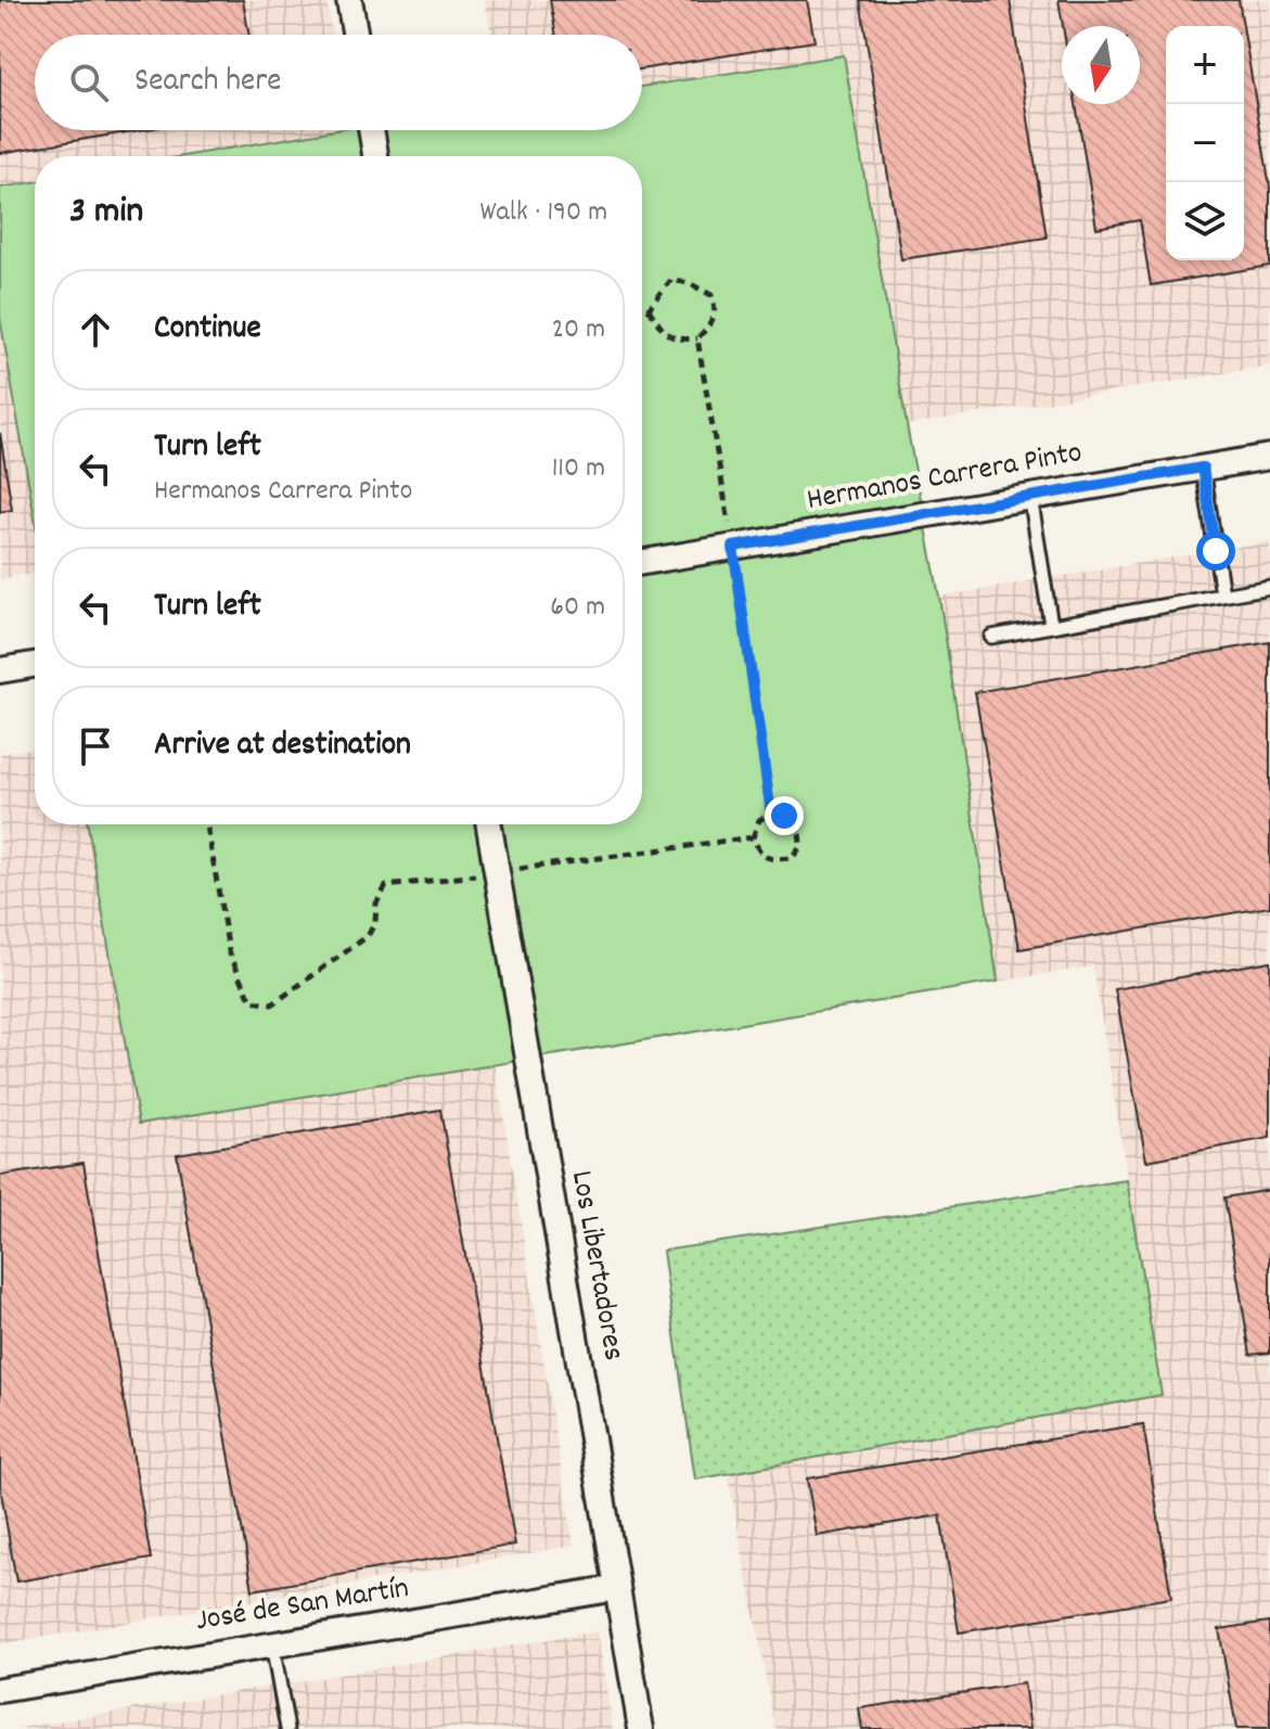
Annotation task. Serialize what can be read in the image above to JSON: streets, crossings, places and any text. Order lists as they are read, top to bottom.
{
  "streets": {
    "street": ["Hermanos Carrera Pinto", "Los Libertadores", "José de San Martín"]
  },
  "crossings": [
    ["Los Libertadores", "José de San Martín"]
  ],
  "north": "bottom",
  "page": {
    "map_buttons": ["+", "−"],
    "search": "Search here",
    "heading": ["3 min", "Walk · 190 m"],
    "list": [
      ["Continue", "20 m"],
      ["Turn left", "Hermanos Carrera Pinto", "110 m"],
      ["Turn left", "60 m"],
      "Arrive at destination"
    ]
  }
}
